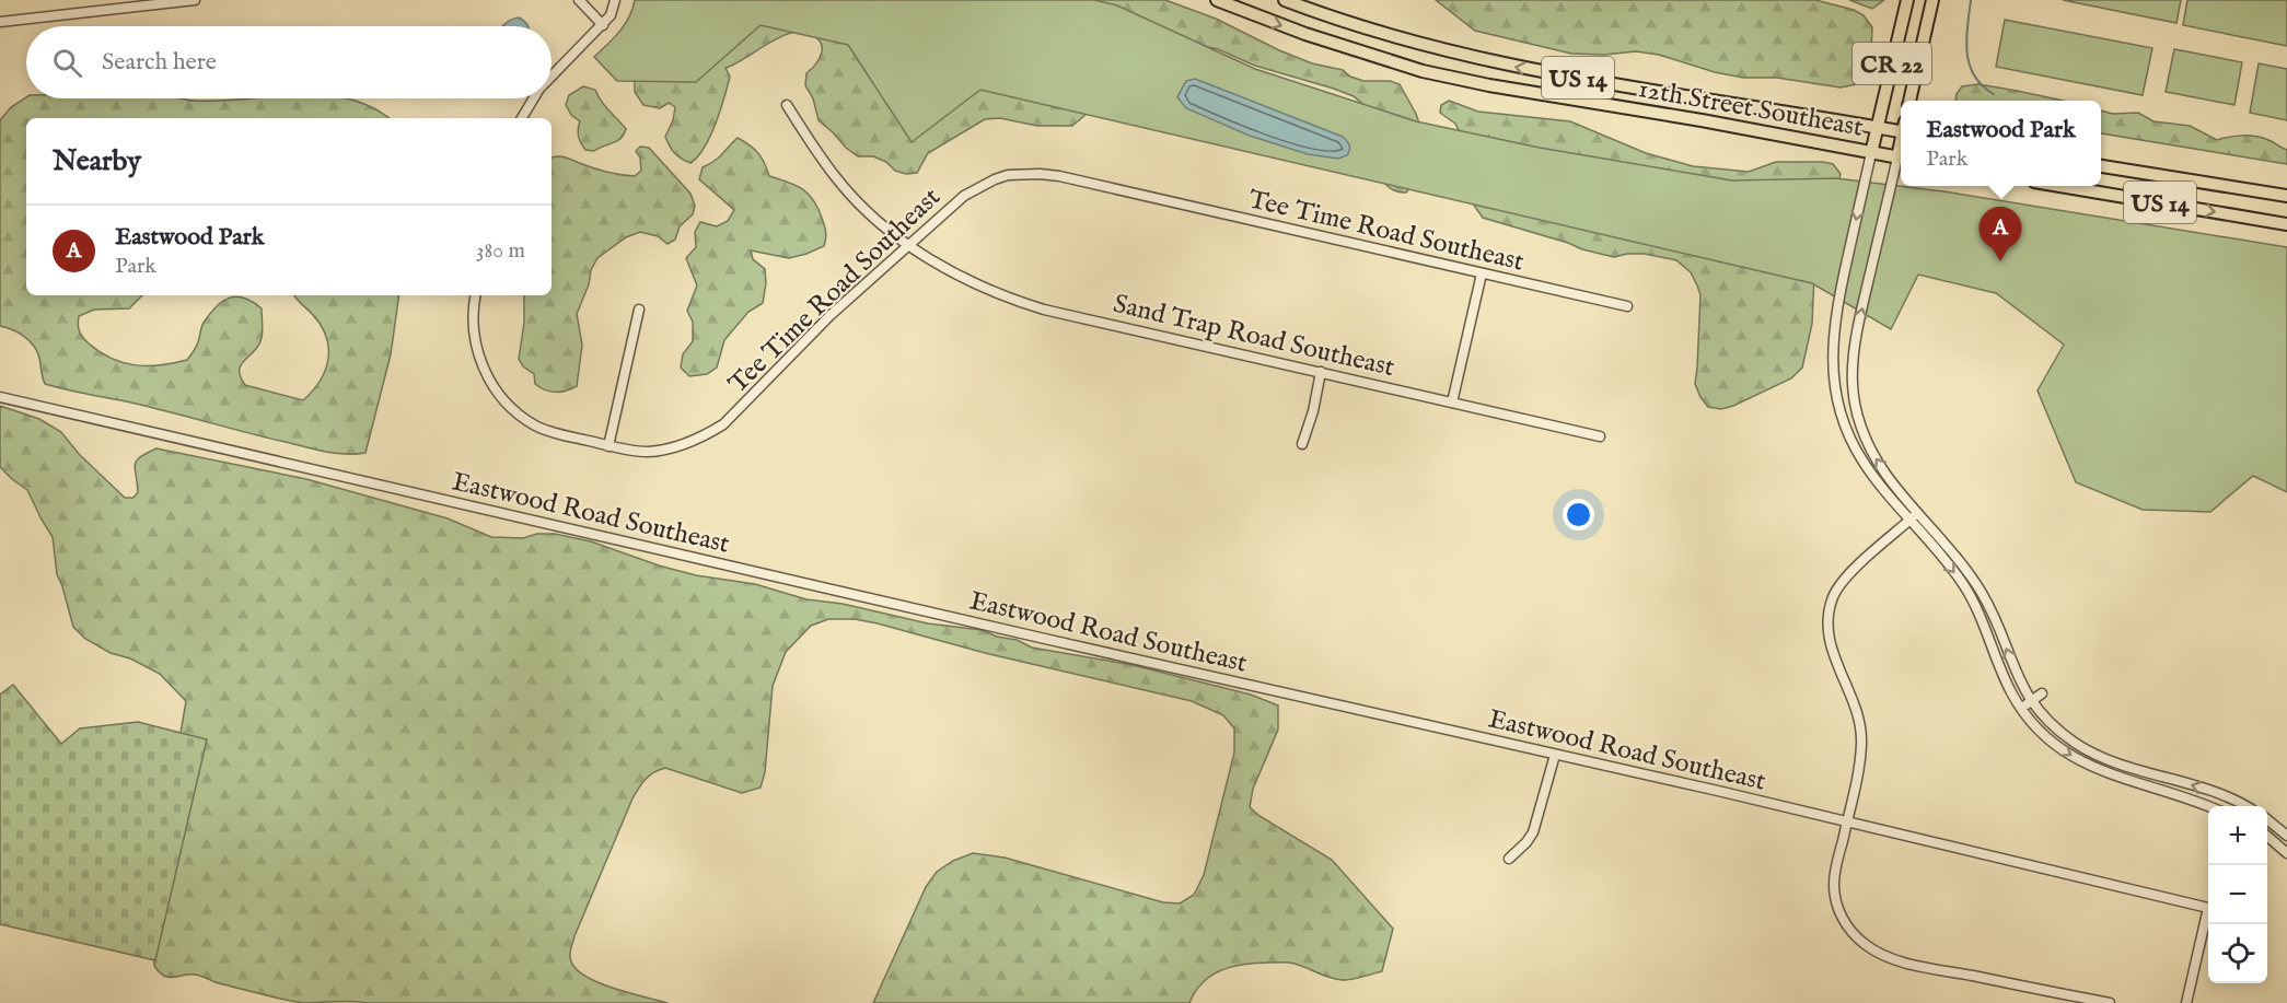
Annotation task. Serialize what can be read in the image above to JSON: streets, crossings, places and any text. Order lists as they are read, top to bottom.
{
  "streets": {
    "main road": ["CR 22", "US 14", "12th Street Southeast"],
    "street": ["Tee Time Road Southeast", "Sand Trap Road Southeast", "Eastwood Road Southeast"]
  },
  "crossings": [
    ["CR 22", "12th Street Southeast"],
    ["Tee Time Road Southeast", "Sand Trap Road Southeast"]
  ],
  "page": {
    "search": "Search here",
    "popup": ["Eastwood Park", "Park"],
    "heading": "Nearby",
    "list": [
      {
        "mark": "A",
        "name": "Eastwood Park",
        "note": "Park",
        "value": "380 m"
      }
    ],
    "pins": "A",
    "map_buttons": ["+", "−"]
  }
}
